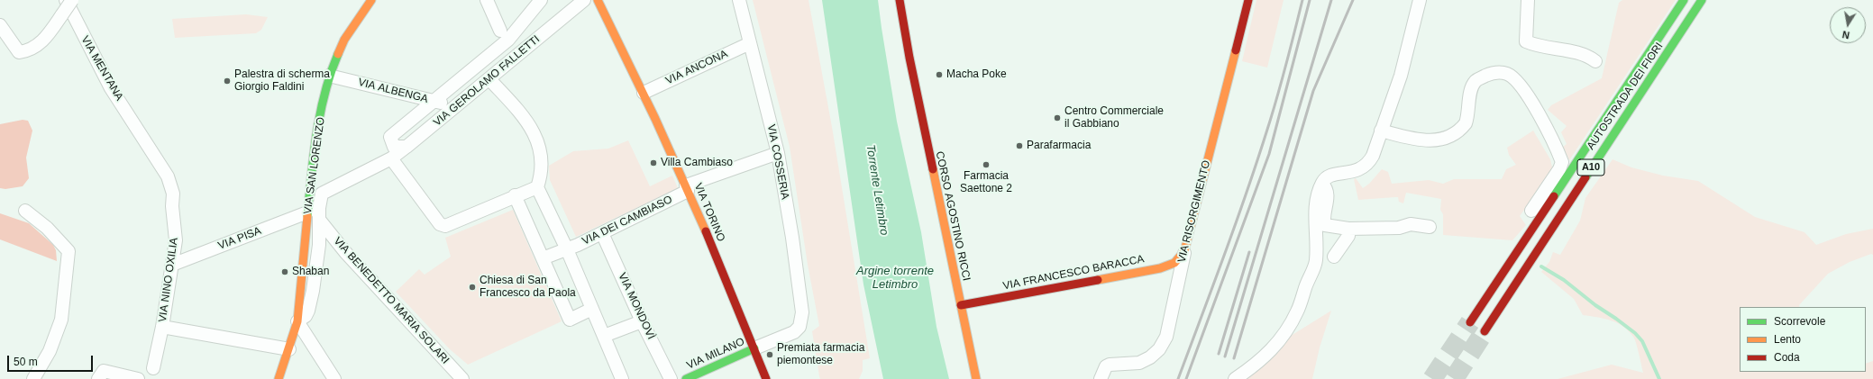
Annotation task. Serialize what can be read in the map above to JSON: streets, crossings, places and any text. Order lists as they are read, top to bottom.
{
  "streets": {
    "main road": [
      "AUTOSTRADA DEI FIORI",
      "VIA SAN LORENZO",
      "A10",
      "VIA RISORGIMENTO",
      "VIA TORINO",
      "CORSO AGOSTINO RICCI",
      "VIA FRANCESCO BARACCA",
      "VIA MILANO"
    ],
    "street": [
      "VIA ANCONA",
      "VIA MENTANA",
      "VIA GEROLAMO FALLETTI",
      "VIA ALBENGA",
      "VIA COSSERIA",
      "VIA DEI CAMBIASO",
      "VIA PISA",
      "VIA NINO OXILIA",
      "VIA BENEDETTO MARIA SOLARI",
      "VIA MONDOVÌ"
    ]
  },
  "crossings": [
    ["VIA ANCONA", "VIA COSSERIA"],
    ["VIA ANCONA", "VIA TORINO"],
    ["VIA MENTANA", "VIA NINO OXILIA"],
    ["VIA GEROLAMO FALLETTI", "VIA ALBENGA"],
    ["VIA GEROLAMO FALLETTI", "VIA SAN LORENZO"],
    ["VIA ALBENGA", "VIA SAN LORENZO"],
    ["VIA COSSERIA", "VIA TORINO"],
    ["VIA COSSERIA", "VIA DEI CAMBIASO"],
    ["VIA COSSERIA", "VIA MILANO"],
    ["VIA SAN LORENZO", "VIA PISA"],
    ["VIA SAN LORENZO", "VIA BENEDETTO MARIA SOLARI"],
    ["VIA RISORGIMENTO", "VIA FRANCESCO BARACCA"],
    ["VIA TORINO", "VIA DEI CAMBIASO"],
    ["VIA TORINO", "VIA MILANO"],
    ["CORSO AGOSTINO RICCI", "VIA FRANCESCO BARACCA"],
    ["VIA DEI CAMBIASO", "VIA MONDOVÌ"],
    ["VIA PISA", "VIA NINO OXILIA"]
  ],
  "water": ["Torrente Letimbro", "Argine torrente Letimbro"],
  "places": [
    "Macha Poke",
    "Palestra di scherma Giorgio Faldini",
    "Centro Commerciale il Gabbiano",
    "Parafarmacia",
    "Villa Cambiaso",
    "Farmacia Saettone 2",
    "Shaban",
    "Chiesa di San Francesco da Paola",
    "Premiata farmacia piemontese"
  ],
  "legend": ["Scorrevole", "Lento", "Coda"],
  "scale_bar": "50 m",
  "north": "bottom"
}
